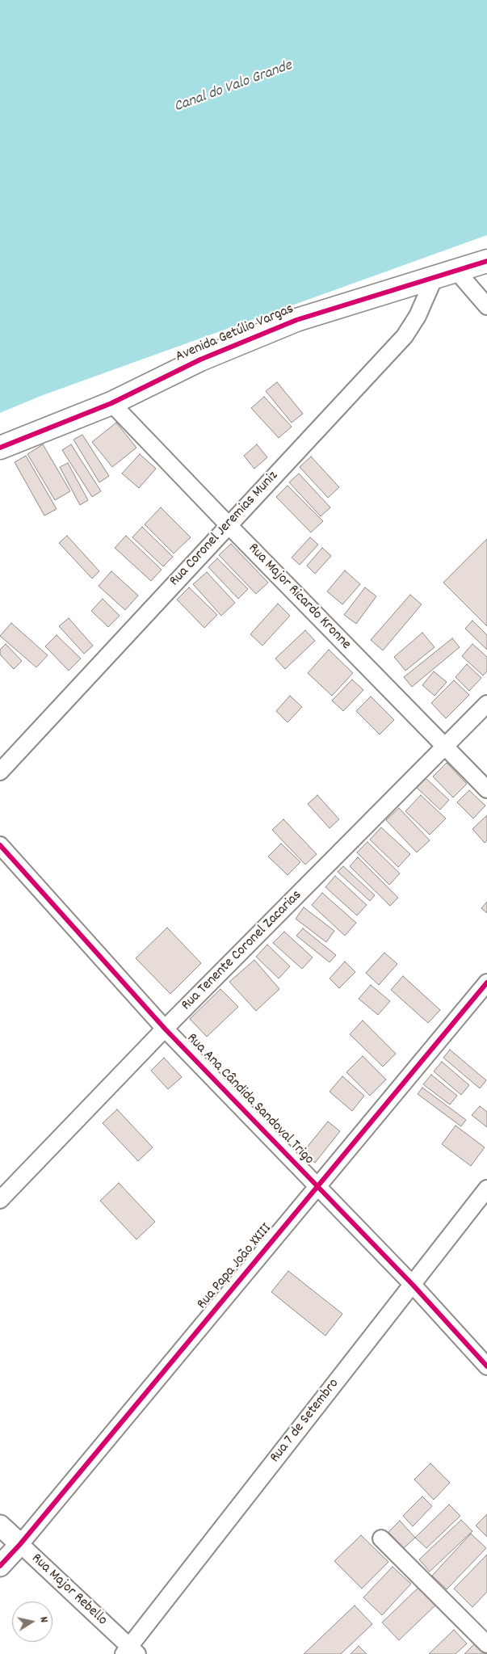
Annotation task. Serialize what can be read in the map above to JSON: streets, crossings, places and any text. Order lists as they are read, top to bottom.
{
  "streets": {
    "main road": ["Avenida Getúlio Vargas"],
    "street": [
      "Rua Coronel Jeremias Muniz",
      "Rua Major Ricardo Kronne",
      "Rua Tenente Coronel Zacarias",
      "Rua Ana Cândida Sandoval Trigo",
      "Rua Papa João XXIII",
      "Rua 7 de Setembro",
      "Rua Major Rebello"
    ]
  },
  "crossings": [
    ["Avenida Getúlio Vargas", "Rua Coronel Jeremias Muniz"],
    ["Avenida Getúlio Vargas", "Rua Major Ricardo Kronne"],
    ["Rua Coronel Jeremias Muniz", "Rua Major Ricardo Kronne"],
    ["Rua Major Ricardo Kronne", "Rua Tenente Coronel Zacarias"],
    ["Rua Tenente Coronel Zacarias", "Rua Ana Cândida Sandoval Trigo"],
    ["Rua Ana Cândida Sandoval Trigo", "Rua Papa João XXIII"],
    ["Rua Ana Cândida Sandoval Trigo", "Rua 7 de Setembro"],
    ["Rua Papa João XXIII", "Rua Major Rebello"],
    ["Rua 7 de Setembro", "Rua Major Rebello"]
  ],
  "water": ["Canal do Valo Grande"],
  "north": "right"
}
